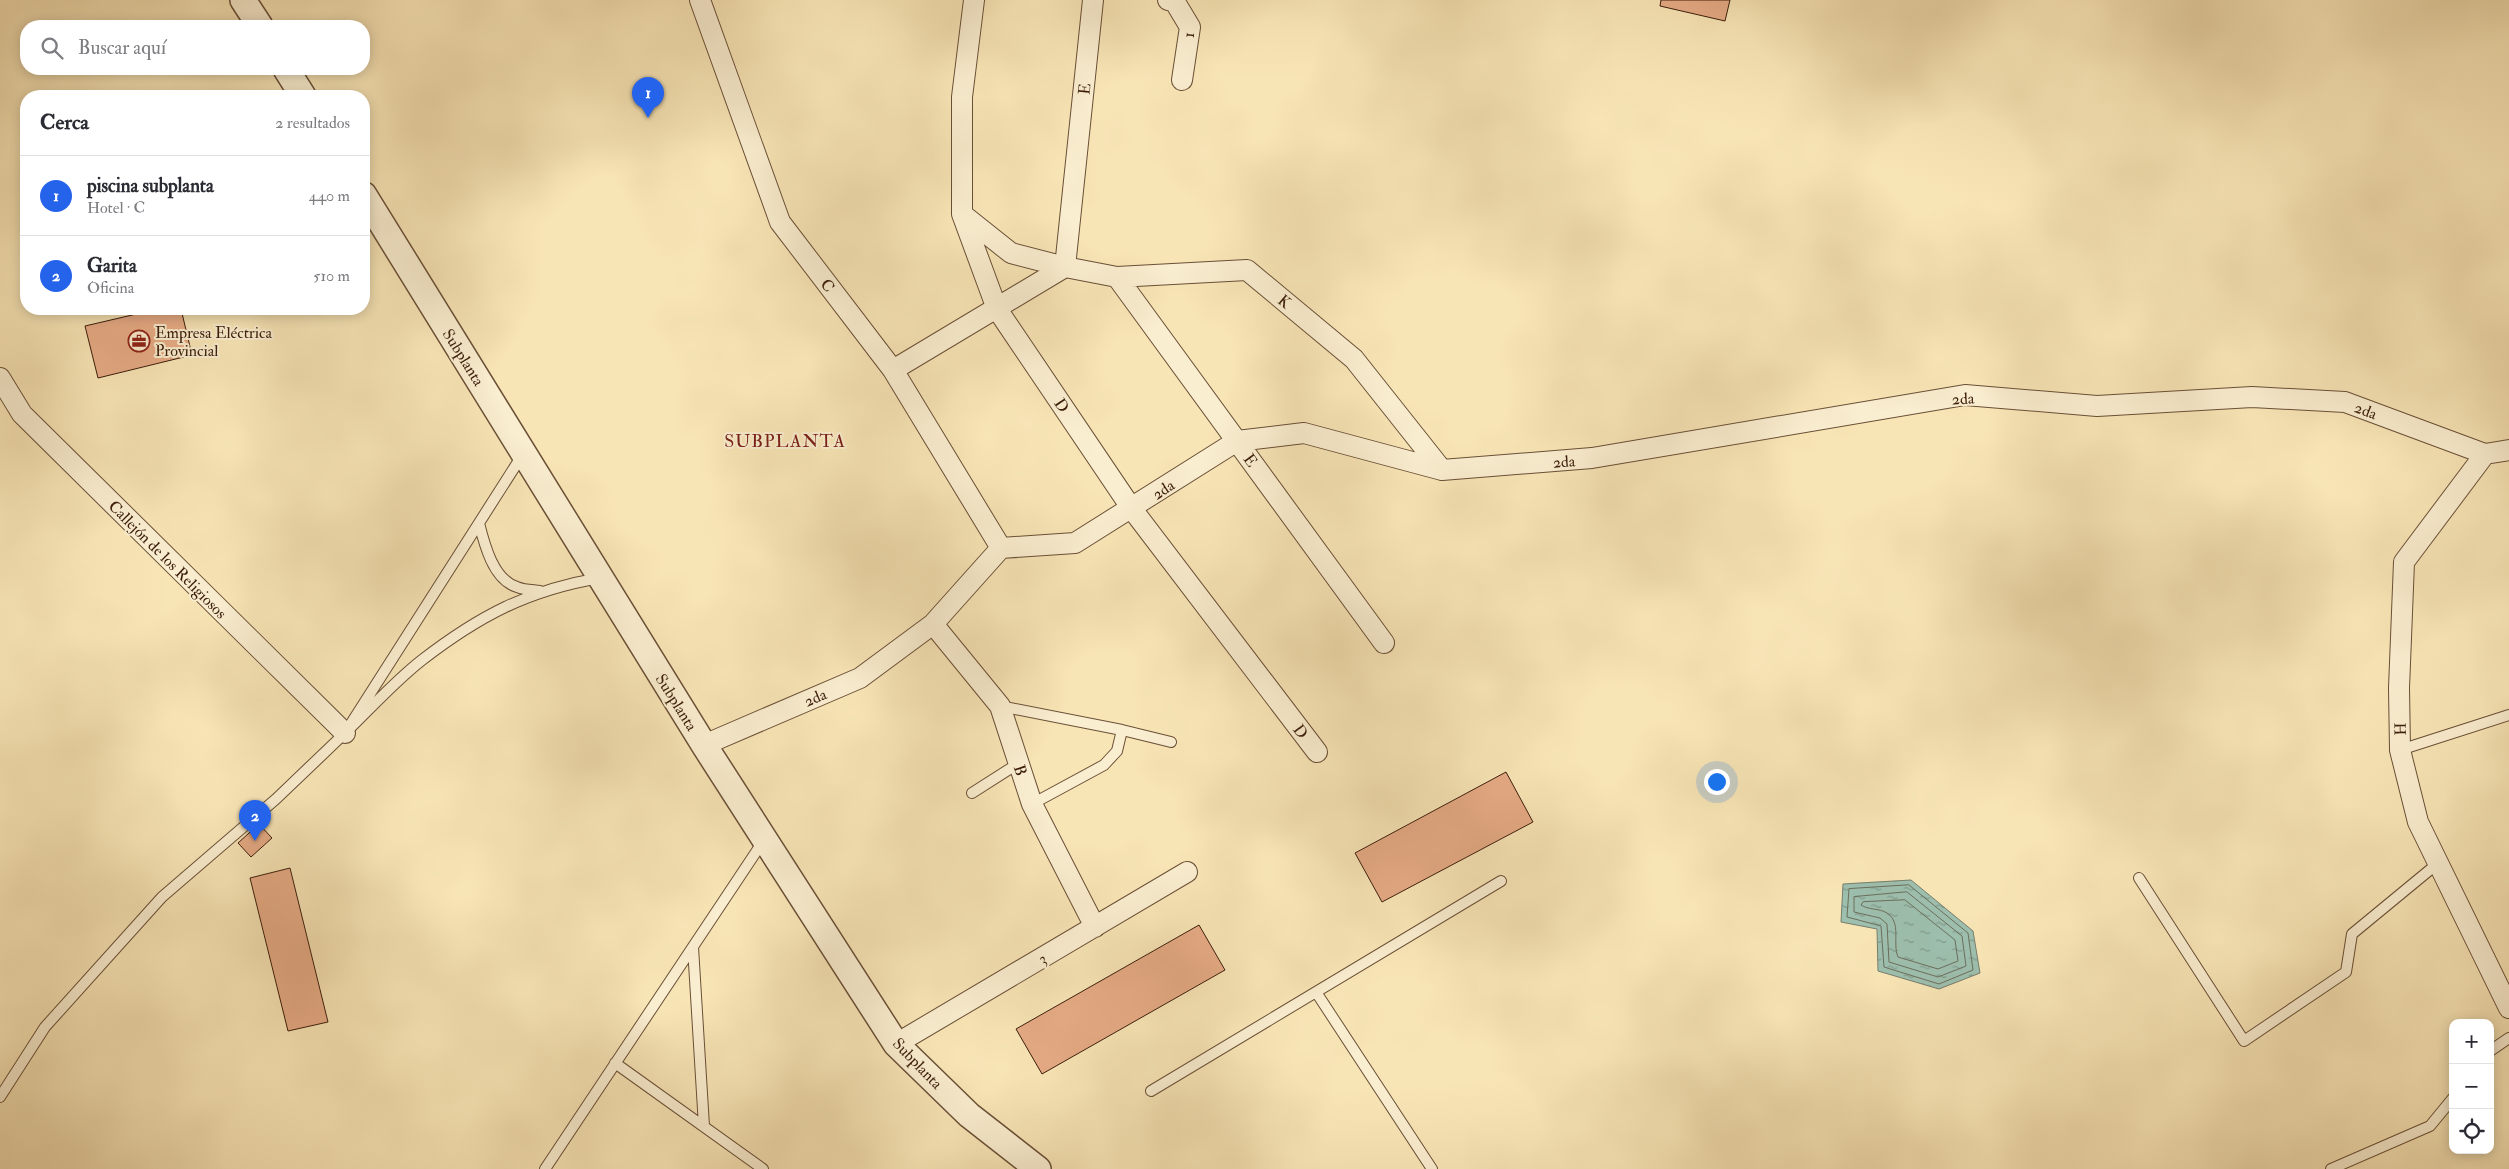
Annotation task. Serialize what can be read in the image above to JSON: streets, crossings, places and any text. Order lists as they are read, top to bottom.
{
  "streets": {
    "street": [
      "1",
      "E",
      "C",
      "K",
      "Subplanta",
      "2da",
      "D",
      "Callejón de los Religiosos",
      "H",
      "B",
      "3"
    ]
  },
  "crossings": [
    ["E", "K"],
    ["E", "2da"],
    ["C", "2da"],
    ["K", "2da"],
    ["K", "D"],
    ["Subplanta", "2da"],
    ["Subplanta", "3"],
    ["2da", "D"],
    ["2da", "H"],
    ["2da", "B"],
    ["B", "3"]
  ],
  "districts": ["SUBPLANTA"],
  "places": {
    "office": ["Empresa Eléctrica Provincial"]
  },
  "page": {
    "search": "Buscar aquí",
    "pins": ["1", "2"],
    "heading": ["Cerca", "2 resultados"],
    "list": [
      {
        "mark": "1",
        "name": "piscina subplanta",
        "note": "Hotel · C",
        "value": "440 m"
      },
      {
        "mark": "2",
        "name": "Garita",
        "note": "Oficina",
        "value": "510 m"
      }
    ],
    "map_buttons": ["+", "−"]
  }
}
